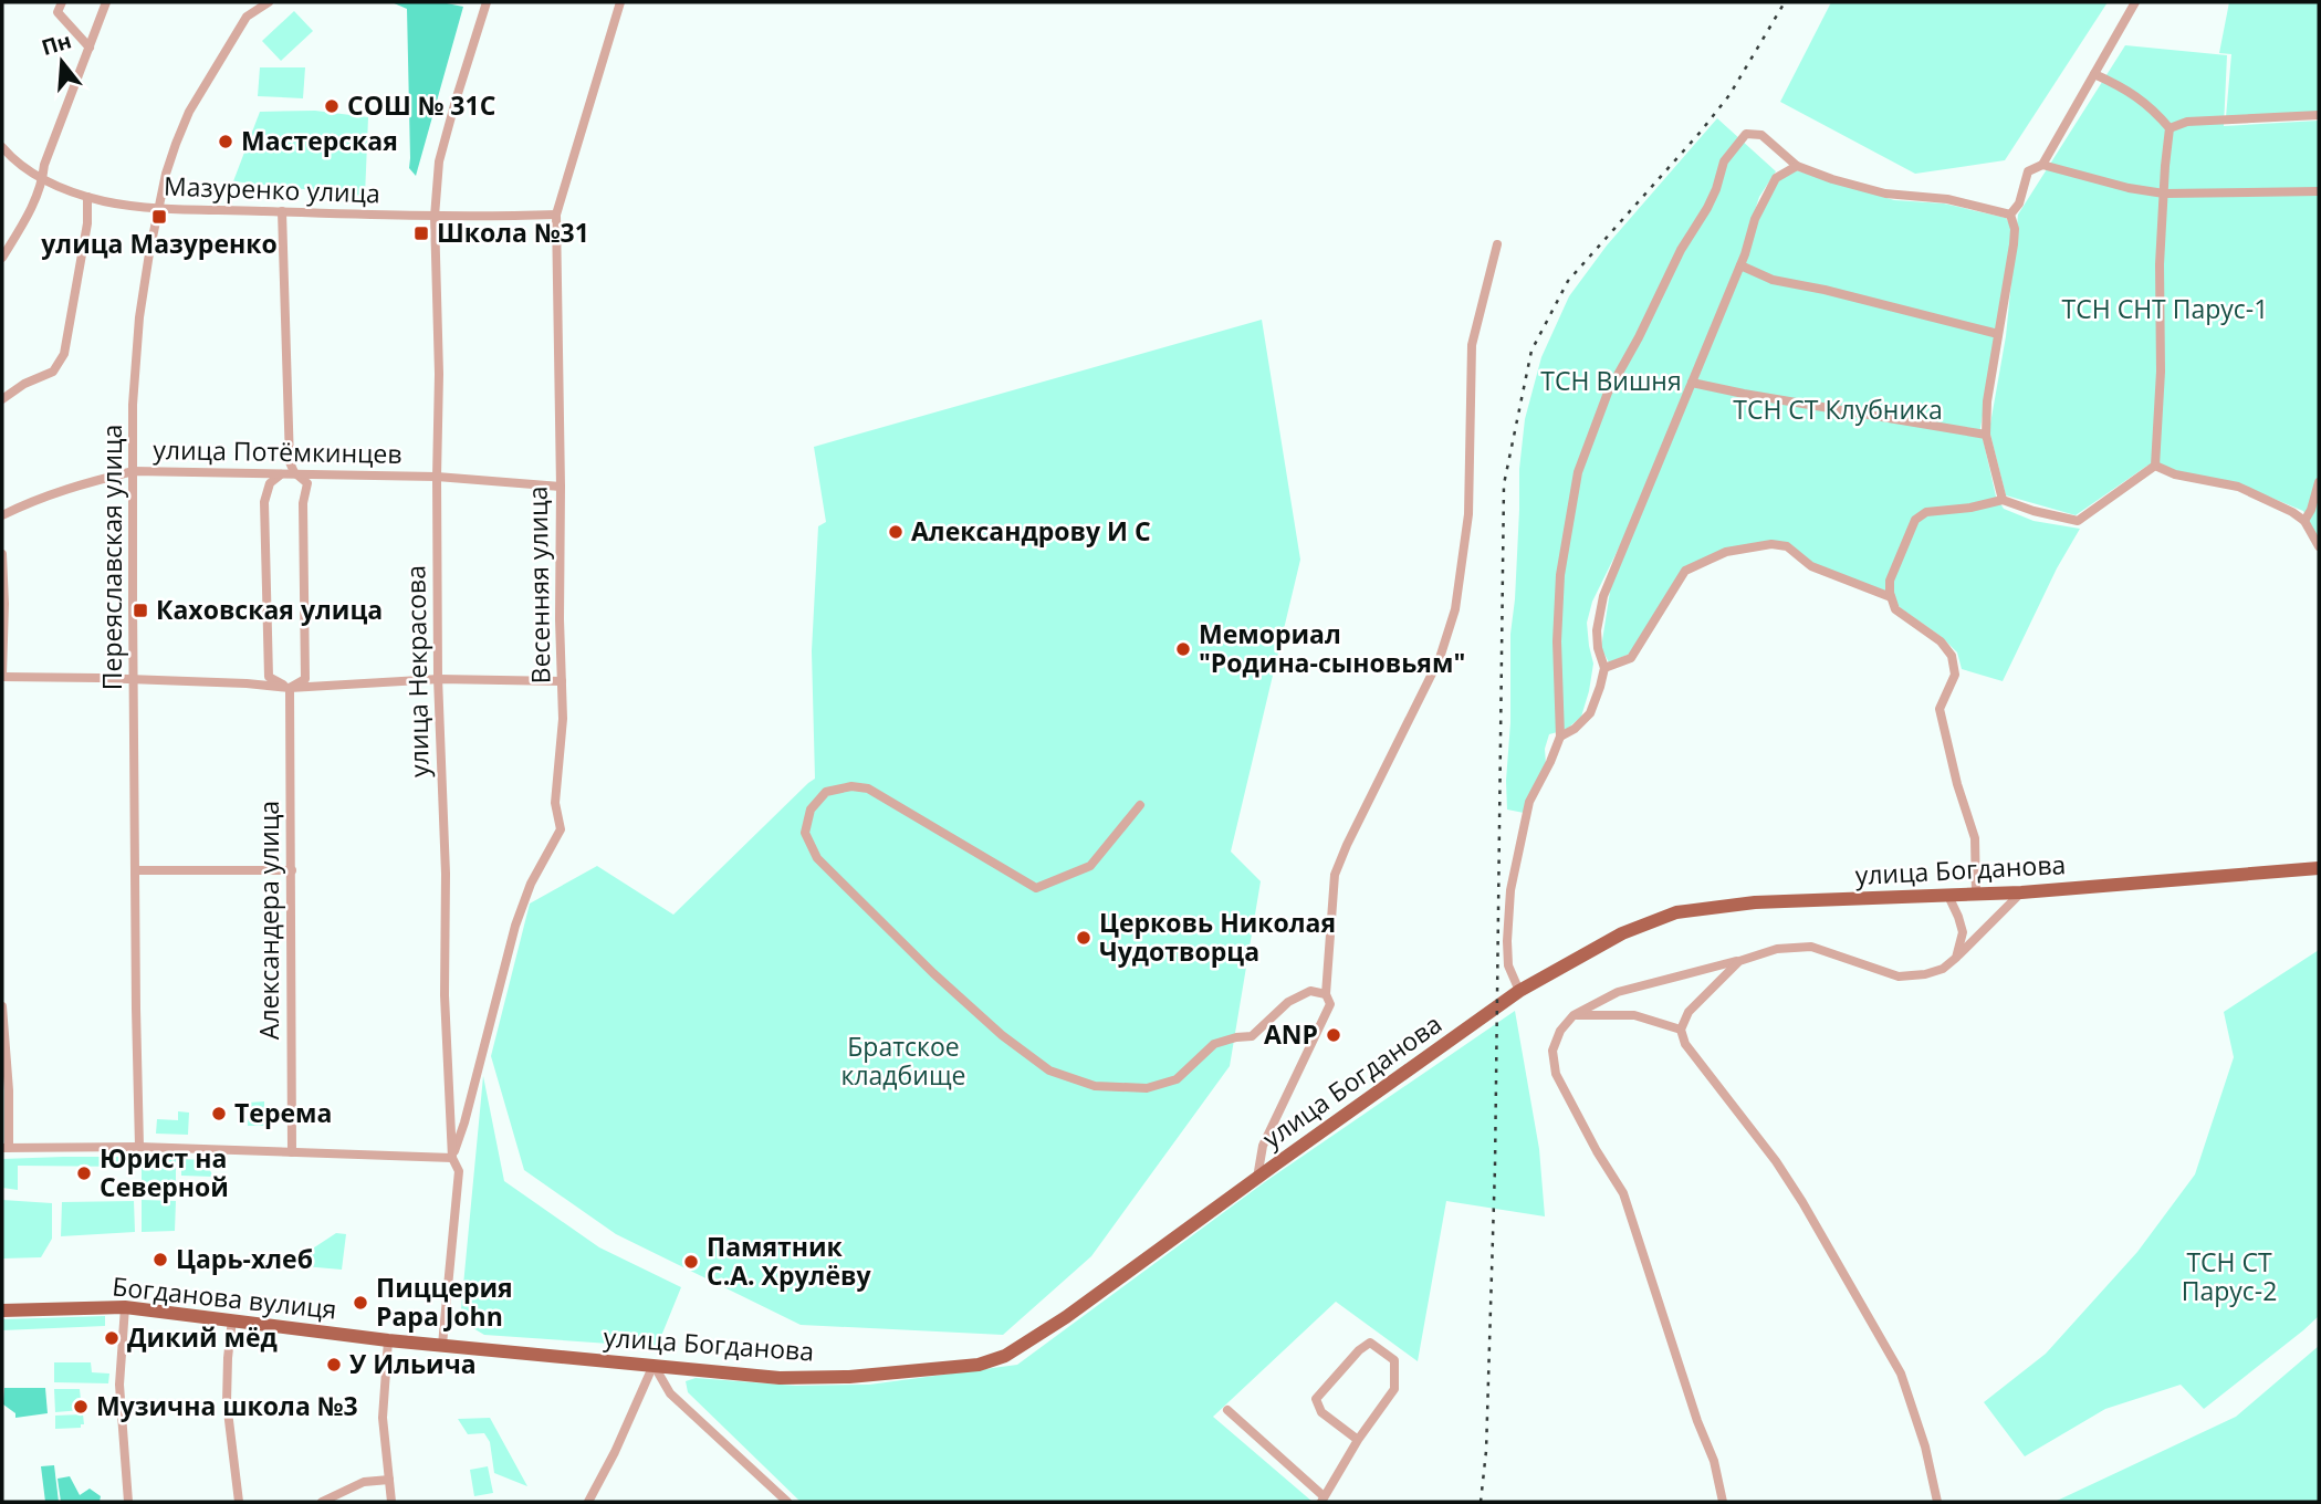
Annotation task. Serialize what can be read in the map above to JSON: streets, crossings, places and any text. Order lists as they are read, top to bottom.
{
  "streets": {
    "main road": ["улица Богданова", "Богданова вулиця"],
    "street": [
      "Мазуренко улица",
      "улица Потёмкинцев",
      "Переяславская улица",
      "Весенняя улица",
      "улица Некрасова",
      "Александера улица"
    ]
  },
  "crossings": [
    ["Мазуренко улица", "Переяславская улица"],
    ["Мазуренко улица", "Весенняя улица"],
    ["Мазуренко улица", "улица Некрасова"],
    ["Мазуренко улица", "Александера улица"],
    ["улица Потёмкинцев", "Переяславская улица"],
    ["улица Потёмкинцев", "Весенняя улица"],
    ["улица Потёмкинцев", "улица Некрасова"],
    ["улица Потёмкинцев", "Александера улица"],
    ["Весенняя улица", "улица Некрасова"],
    ["улица Некрасова", "улица Богданова"],
    ["улица Некрасова", "Богданова вулиця"],
    ["улица Богданова", "Богданова вулиця"]
  ],
  "parks": [
    "ТСН СНТ Парус-1",
    "ТСН Вишня",
    "ТСН СТ Клубника",
    "Братское кладбище",
    "ТСН СТ Парус-2"
  ],
  "places": {
    "other": [
      "СОШ № 31С",
      "Мастерская",
      "Александрову И С",
      "Мемориал \"Родина-сыновьям\"",
      "Церковь Николая Чудотворца",
      "ANP",
      "Терема",
      "Юрист на Северной",
      "Царь-хлеб",
      "Памятник С.А. Хрулёву",
      "Пиццерия Papa John",
      "Дикий мёд",
      "У Ильича",
      "Музична школа №3"
    ],
    "transit": ["улица Мазуренко", "Школа №31", "Каховская улица"]
  },
  "north": "top"
}
